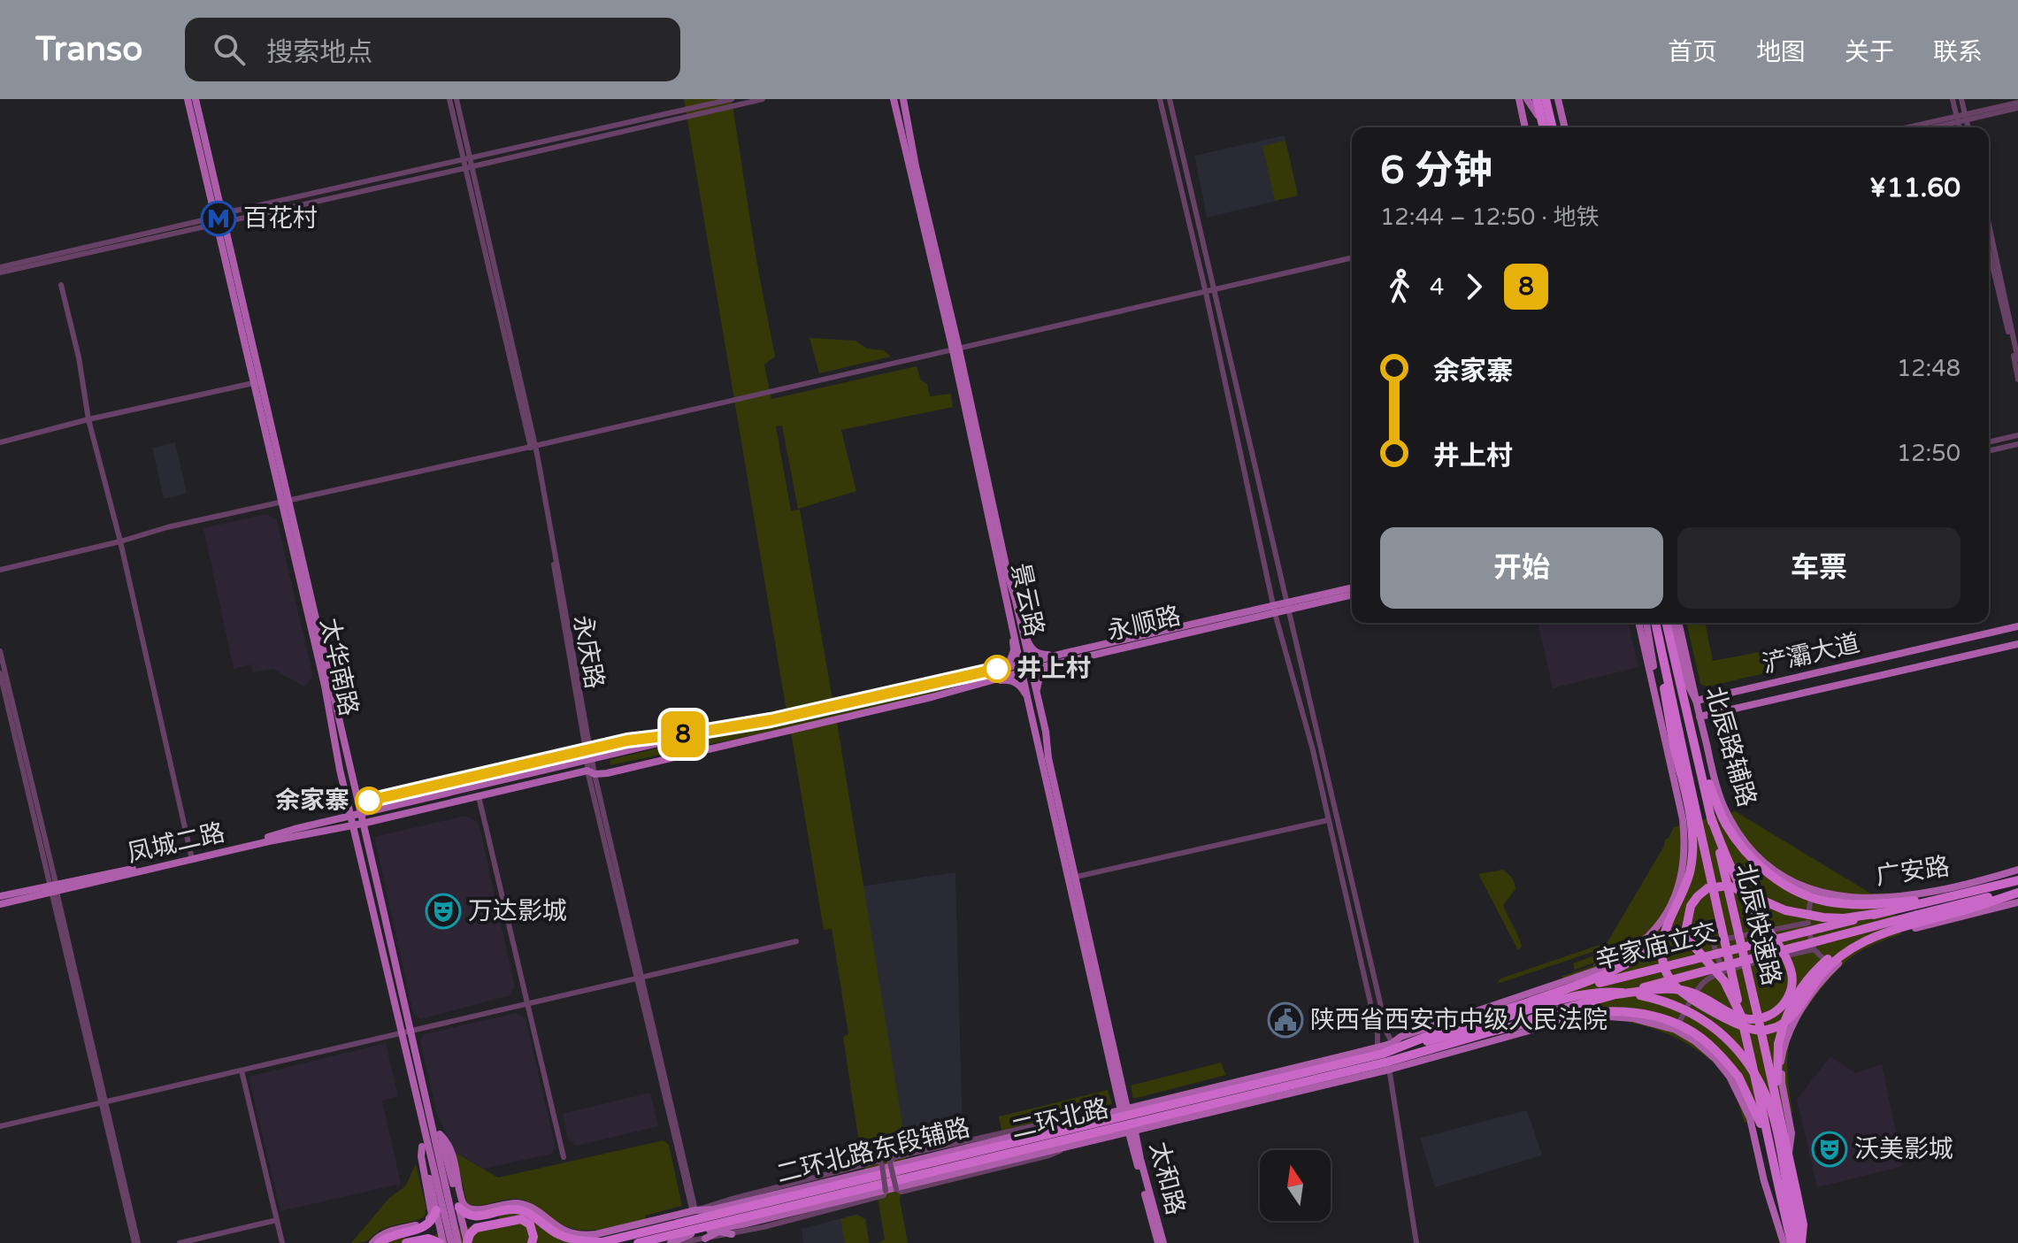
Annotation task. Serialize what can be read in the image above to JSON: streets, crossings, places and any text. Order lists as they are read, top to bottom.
{
  "streets": {
    "highway": ["北辰快速路", "辛家庙立交", "二环北路"],
    "main road": [
      "景云路",
      "永顺路",
      "浐灞大道",
      "太华南路",
      "北辰路辅路",
      "凤城二路",
      "广安路",
      "二环北路东段辅路",
      "太和路"
    ],
    "street": ["永庆路"]
  },
  "crossings": [
    ["景云路", "永顺路"],
    ["景云路", "二环北路东段辅路"],
    ["永顺路", "永庆路"],
    ["永顺路", "太华南路"],
    ["永顺路", "凤城二路"],
    ["永庆路", "二环北路"],
    ["浐灞大道", "北辰路辅路"],
    ["太华南路", "凤城二路"],
    ["北辰路辅路", "广安路"],
    ["广安路", "北辰快速路"],
    ["北辰快速路", "辛家庙立交"],
    ["辛家庙立交", "二环北路"],
    ["二环北路", "二环北路东段辅路"],
    ["二环北路", "太和路"],
    ["二环北路东段辅路", "太和路"]
  ],
  "places": {
    "metro station": ["百花村"],
    "other": ["井上村", "余家寨"],
    "theatre": ["万达影城", "沃美影城"],
    "public building": ["陕西省西安市中级人民法院"]
  },
  "lines": ["metro line 8"],
  "north": "top",
  "page": {
    "header": "Transo",
    "search": "搜索地点",
    "nav": [
      "首页",
      "地图",
      "关于",
      "联系"
    ],
    "on_map": "8",
    "heading": ["6 分钟", "12:44 – 12:50 · 地铁", "¥11.60"],
    "legs": ["4", "8"],
    "list": [
      {
        "name": "余家寨",
        "value": "12:48"
      },
      {
        "name": "井上村",
        "value": "12:50"
      }
    ],
    "buttons": ["开始", "车票"]
  }
}
